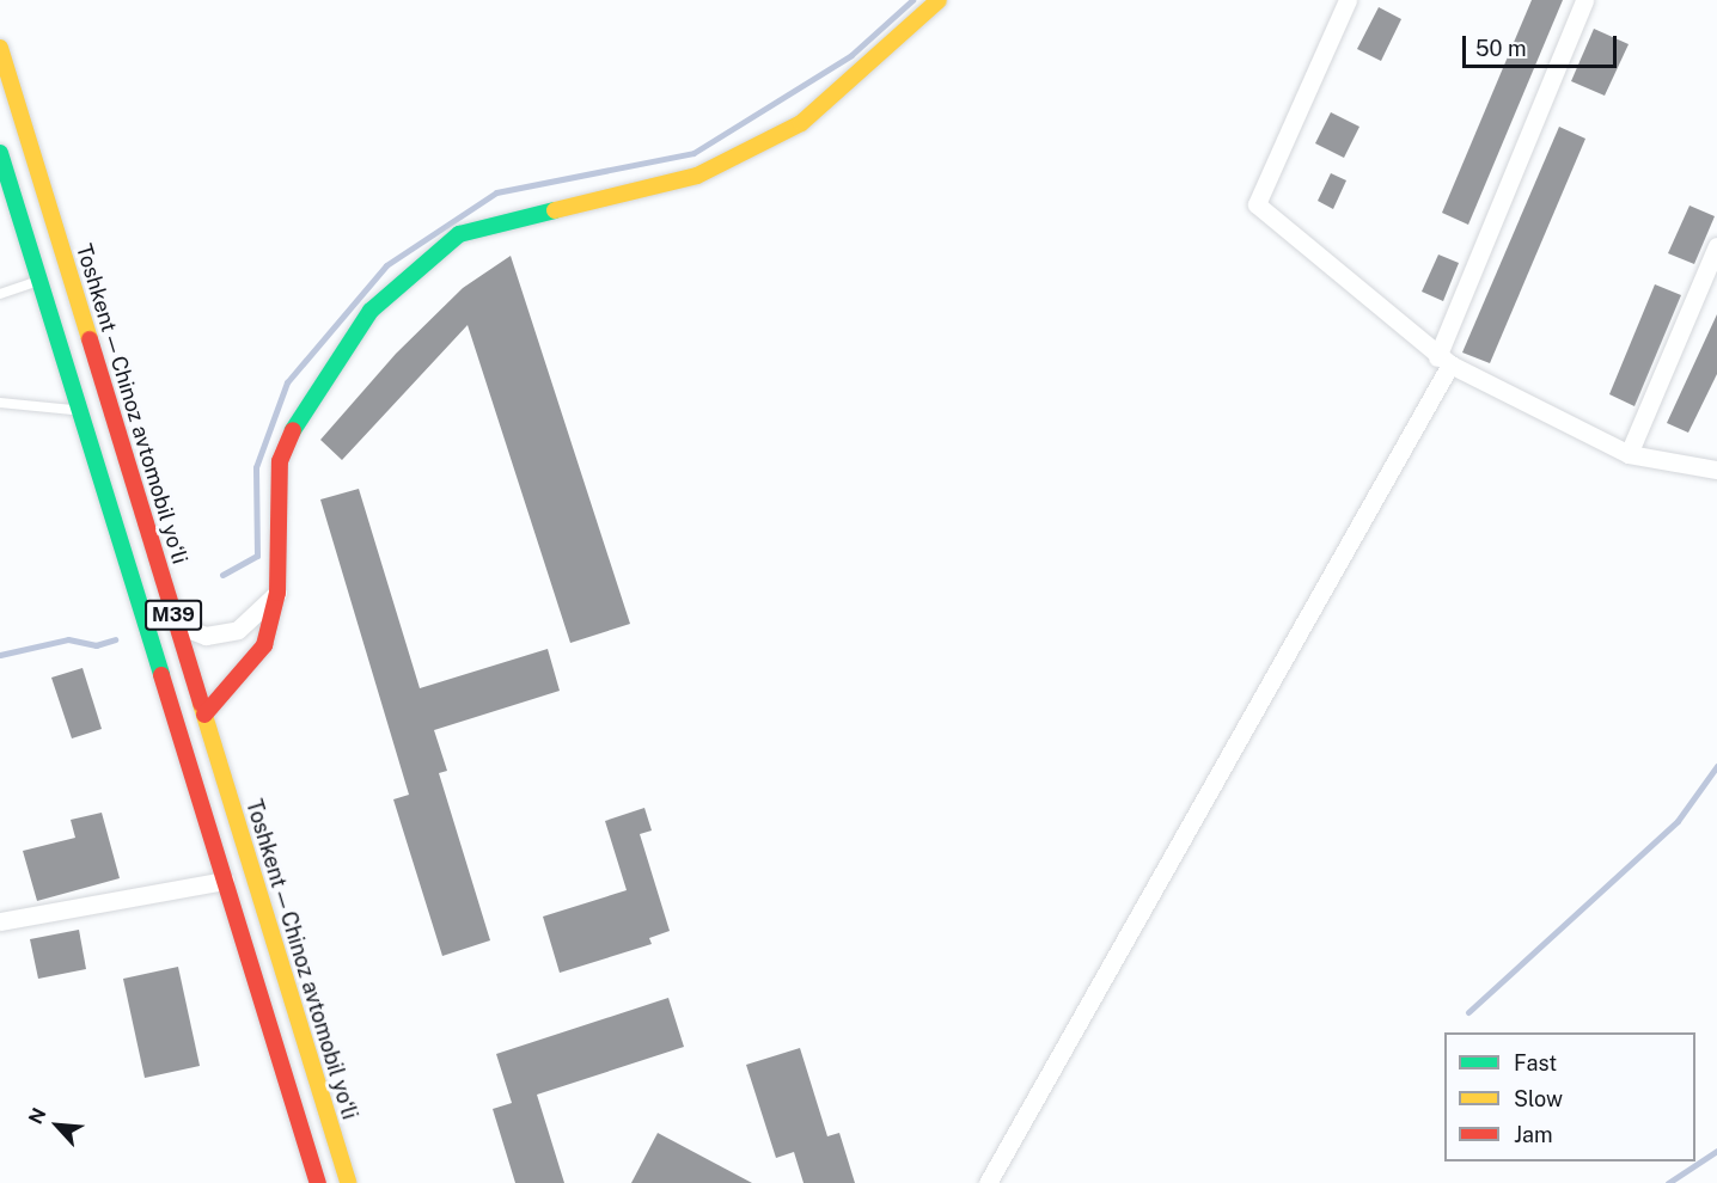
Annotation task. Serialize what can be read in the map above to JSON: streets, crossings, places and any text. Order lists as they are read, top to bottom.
{
  "streets": {
    "main road": ["Toshkent — Chinoz avtomobil yoʻli", "M39"]
  },
  "legend": ["Fast", "Slow", "Jam"],
  "scale_bar": "50 m",
  "north": "top left"
}
